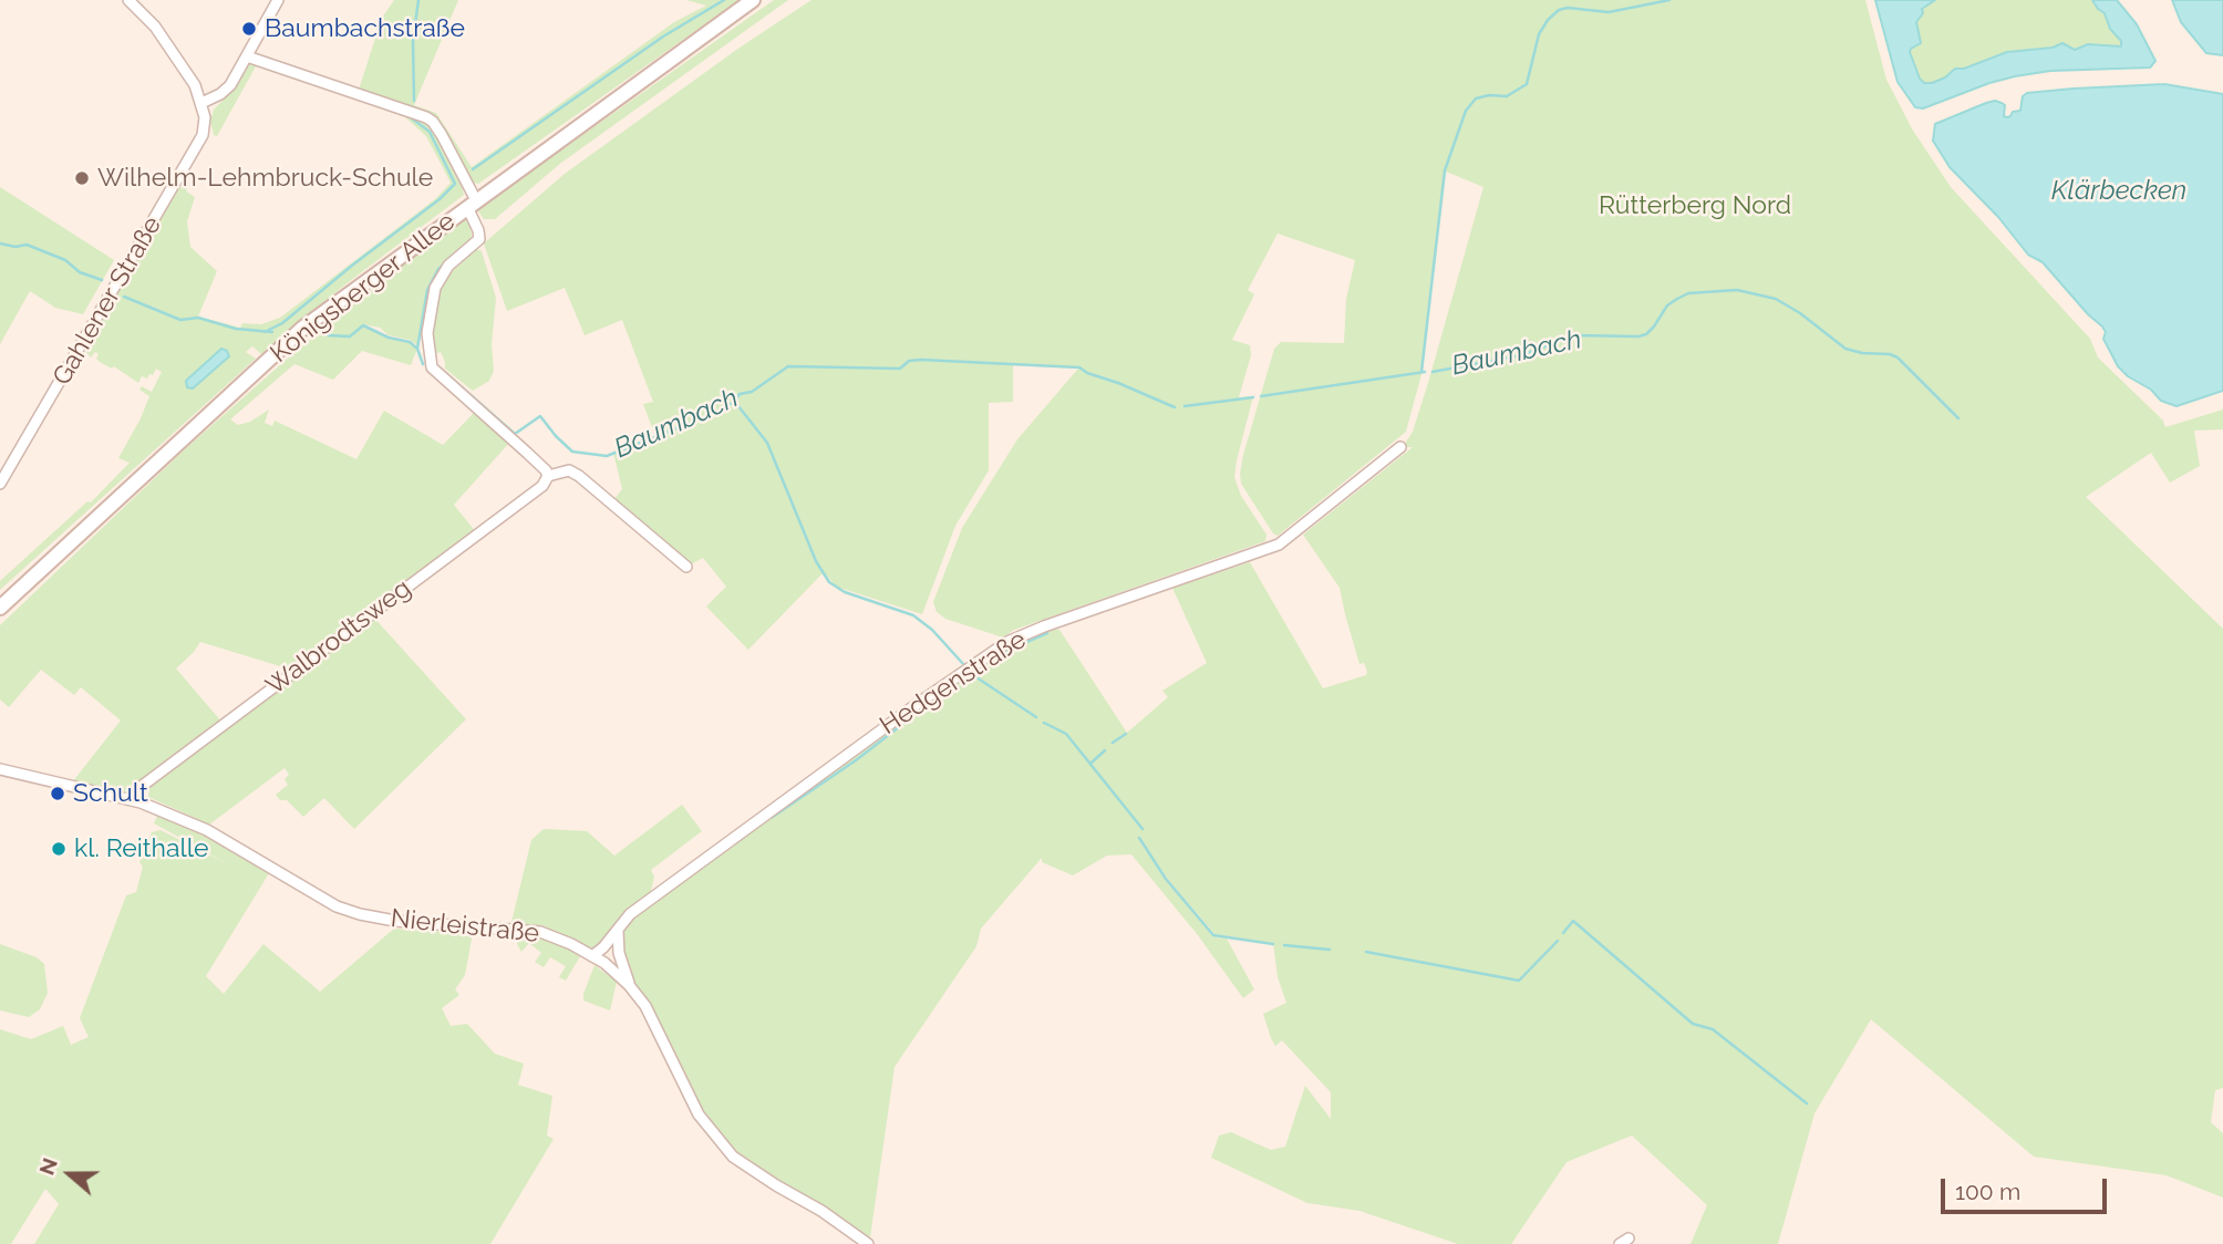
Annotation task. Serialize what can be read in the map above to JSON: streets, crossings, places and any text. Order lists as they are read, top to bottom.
{
  "streets": {
    "main road": ["Königsberger Allee"],
    "street": [
      "Gahlener Straße",
      "Walbrodtsweg",
      "Hedgenstraße",
      "Nierleistraße"
    ]
  },
  "crossings": [
    ["Walbrodtsweg", "Nierleistraße"],
    ["Hedgenstraße", "Nierleistraße"]
  ],
  "water": ["Klärbecken", "Baumbach"],
  "parks": ["Rütterberg Nord"],
  "places": [
    "Baumbachstraße",
    "Wilhelm-Lehmbruck-Schule",
    "Schult",
    "kl. Reithalle"
  ],
  "scale_bar": "100 m",
  "north": "left"
}
